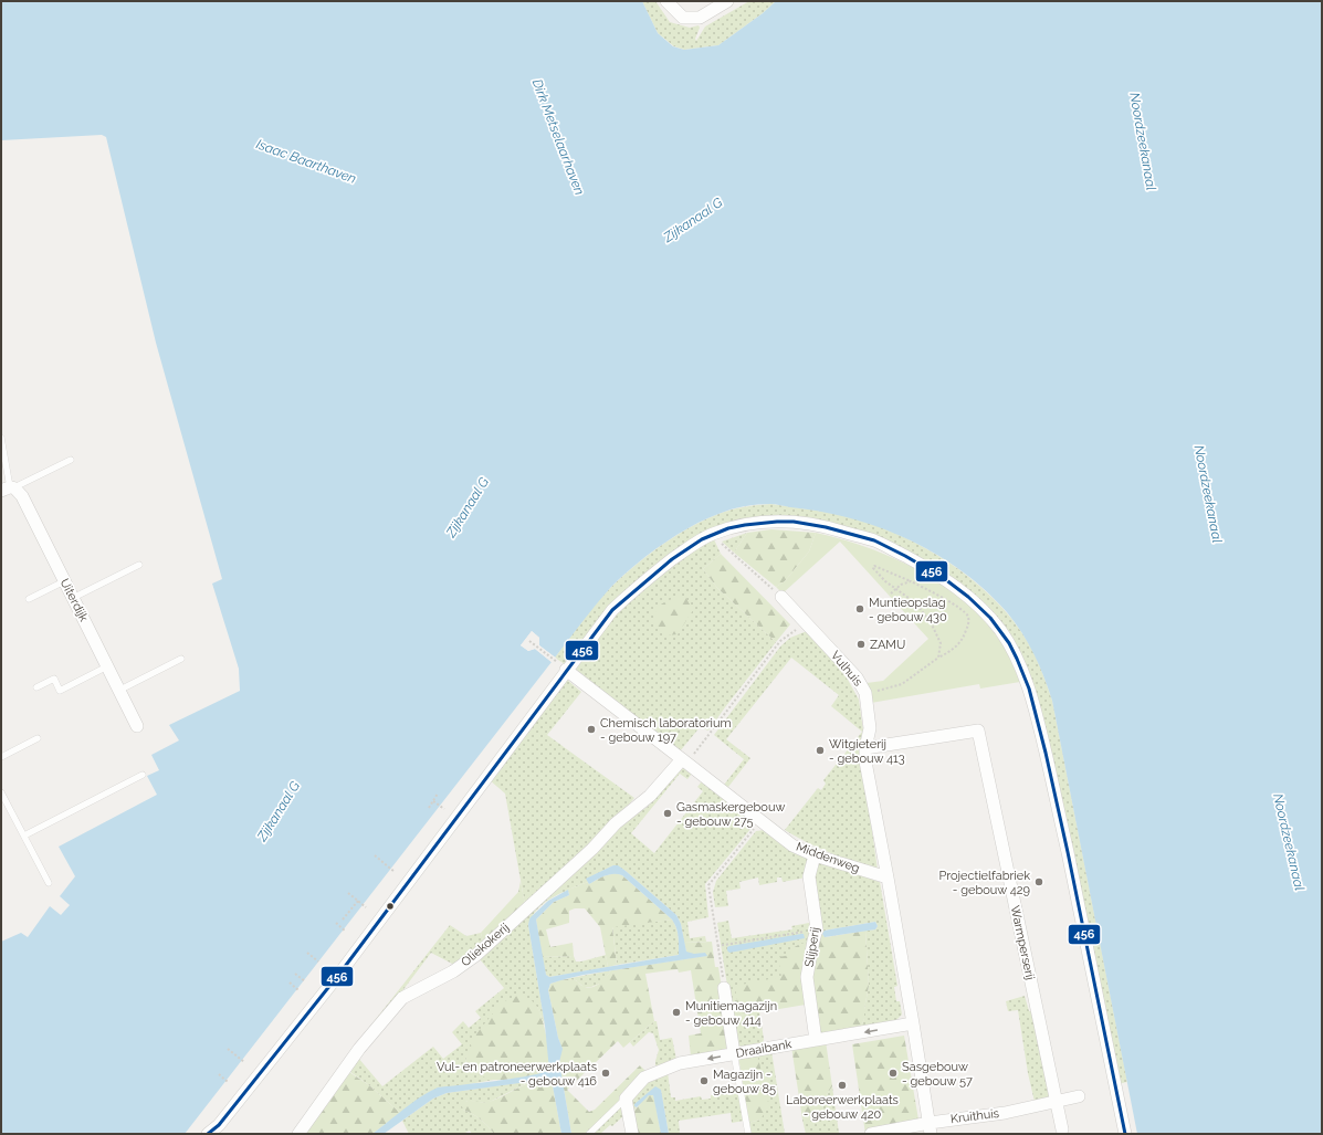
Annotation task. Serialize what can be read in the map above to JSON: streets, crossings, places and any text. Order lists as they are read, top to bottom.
{
  "streets": {
    "street": [
      "Uiterdijk",
      "Vulhuis",
      "Middenweg",
      "Warmperserij",
      "Oliekokerij",
      "Slijperij",
      "Draaibank",
      "Kruithuis"
    ]
  },
  "crossings": [
    ["Vulhuis", "Middenweg"],
    ["Vulhuis", "Warmperserij"],
    ["Middenweg", "Oliekokerij"],
    ["Middenweg", "Slijperij"],
    ["Warmperserij", "Kruithuis"],
    ["Slijperij", "Draaibank"]
  ],
  "one_way": ["Draaibank"],
  "water": [
    "Dirk Metselaarhaven",
    "Noordzeekanaal",
    "Isaac Baarthaven",
    "Zijkanaal G"
  ],
  "places": [
    "Muntieopslag - gebouw 430",
    "ZAMU",
    "Chemisch laboratorium - gebouw 197",
    "Witgieterij - gebouw 413",
    "Gasmaskergebouw - gebouw 275",
    "Projectielfabriek - gebouw 429",
    "Munitiemagazijn - gebouw 414",
    "Vul- en patroneerwerkplaats - gebouw 416",
    "Sasgebouw - gebouw 57",
    "Magazijn - gebouw 85",
    "Laboreerwerkplaats - gebouw 420"
  ],
  "lines": ["transit line 456"]
}
